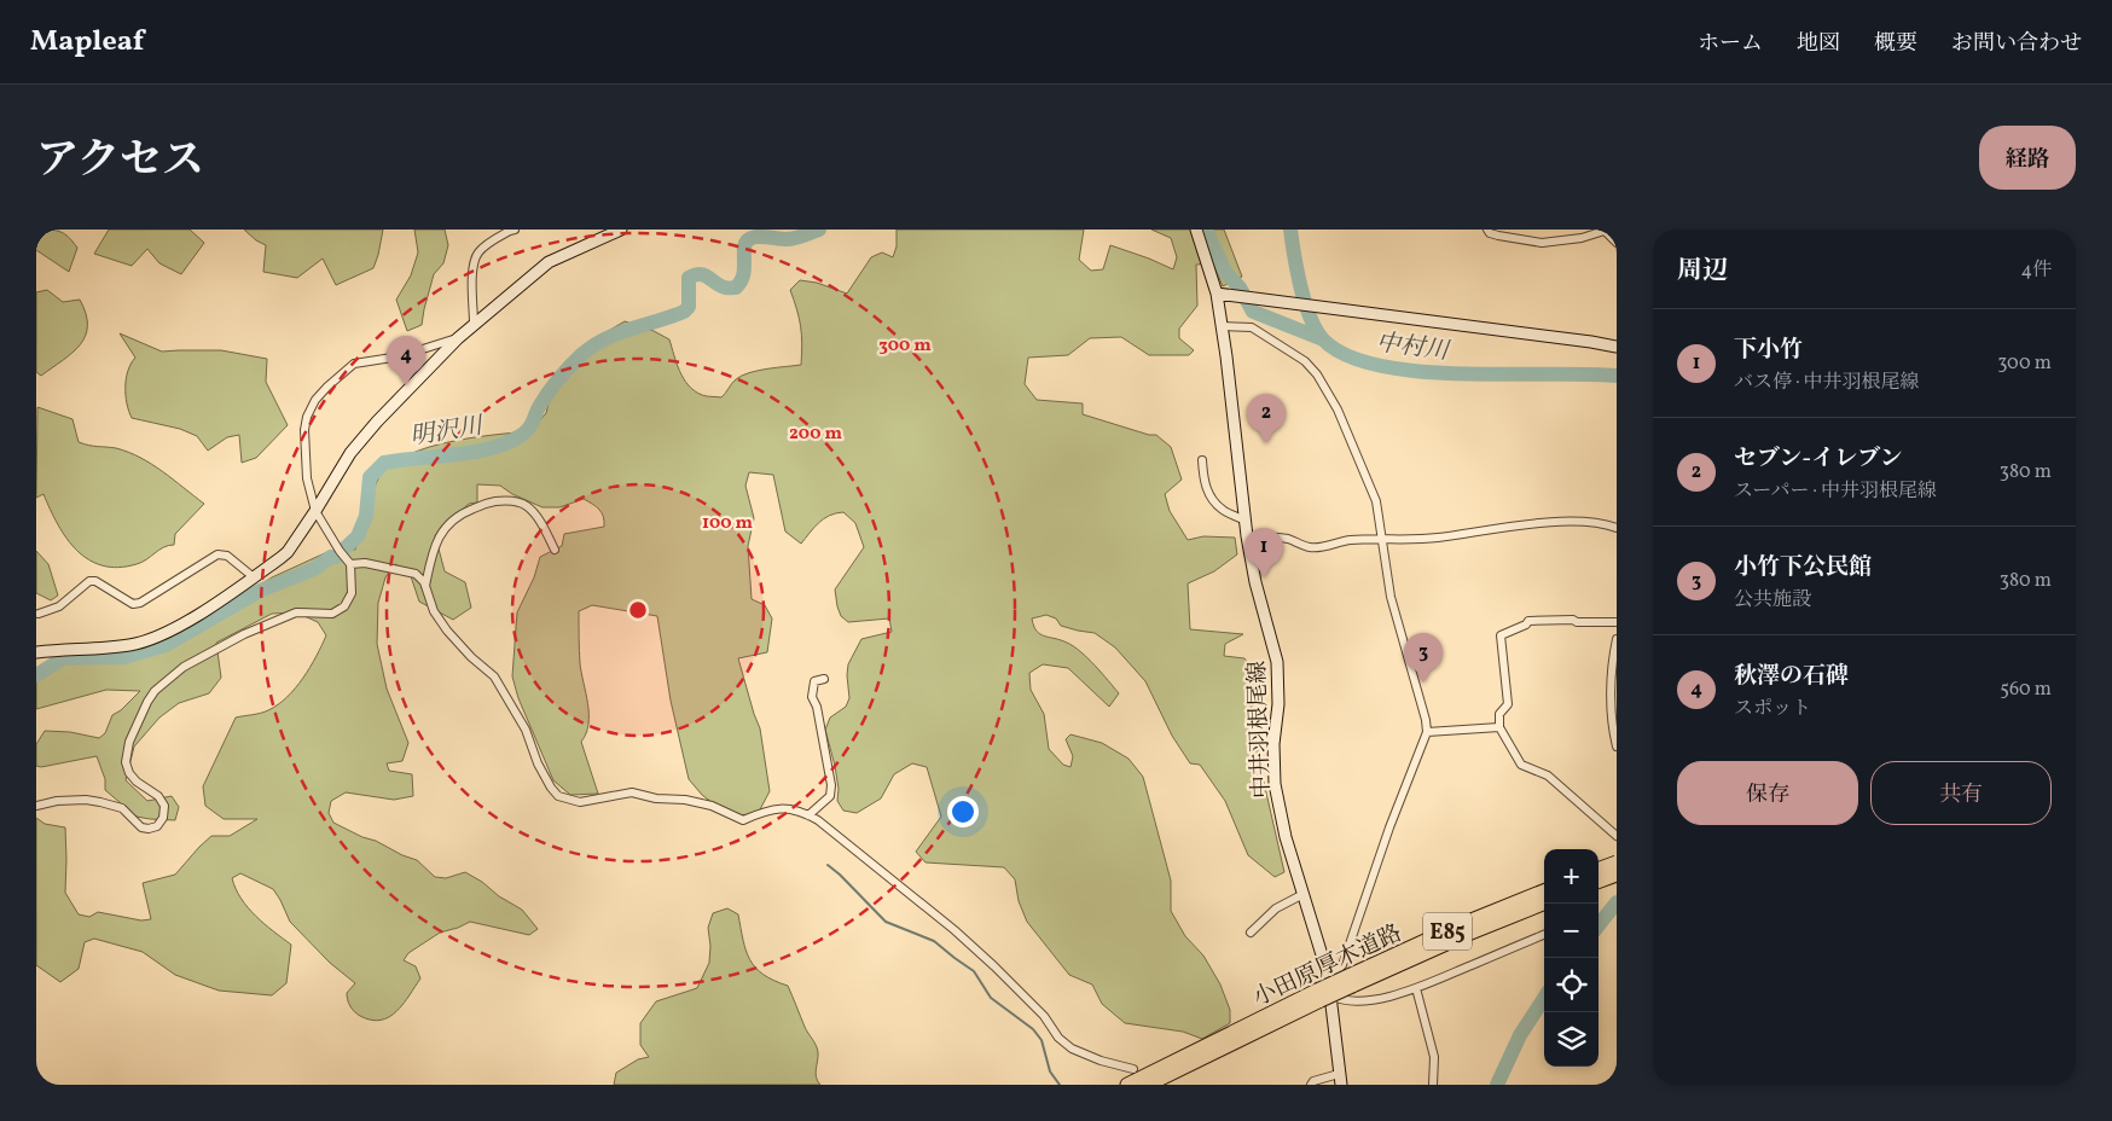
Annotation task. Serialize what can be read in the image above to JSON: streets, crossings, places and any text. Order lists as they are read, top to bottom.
{
  "streets": {
    "highway": ["E85", "小田原厚木道路"],
    "street": ["中井羽根尾線"]
  },
  "crossings": [
    ["中井羽根尾線", "小田原厚木道路"]
  ],
  "water": ["中村川", "明沢川"],
  "page": {
    "header": "Mapleaf",
    "nav": [
      "ホーム",
      "地図",
      "概要",
      "お問い合わせ"
    ],
    "title": "アクセス",
    "buttons": [
      "経路",
      ["保存", "共有"]
    ],
    "heading": ["周辺", "4件"],
    "list": [
      {
        "mark": "1",
        "name": "下小竹",
        "note": "バス停 · 中井羽根尾線",
        "value": "300 m"
      },
      {
        "mark": "2",
        "name": "セブン-イレブン",
        "note": "スーパー · 中井羽根尾線",
        "value": "380 m"
      },
      {
        "mark": "3",
        "name": "小竹下公民館",
        "note": "公共施設",
        "value": "380 m"
      },
      {
        "mark": "4",
        "name": "秋澤の石碑",
        "note": "スポット",
        "value": "560 m"
      }
    ],
    "pins": [
      "4",
      "2",
      "1",
      "3"
    ],
    "map_buttons": ["+", "−"]
  },
  "rings": ["300 m", "200 m", "100 m"]
}
